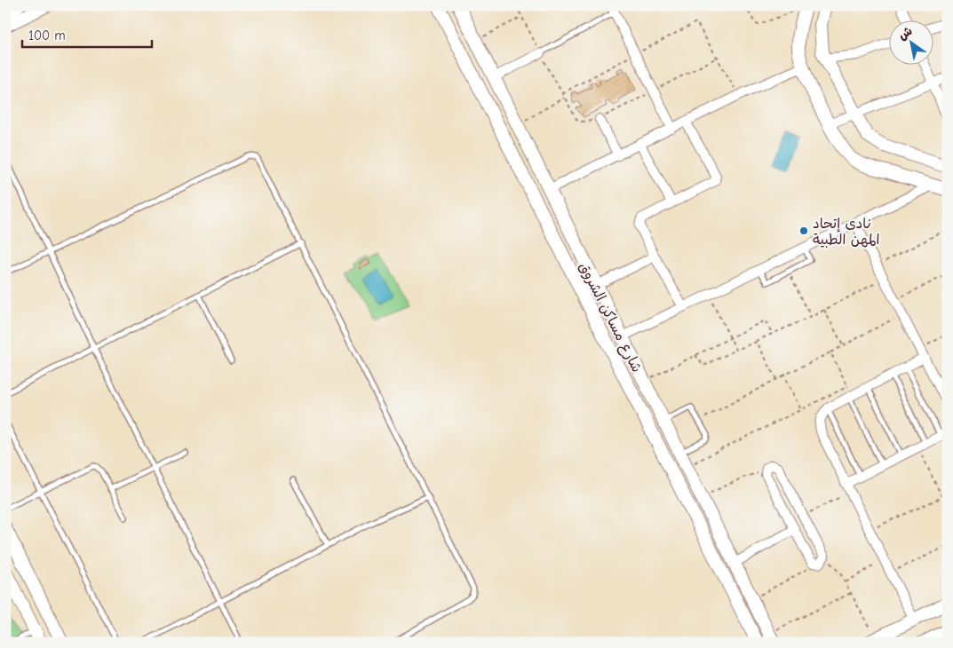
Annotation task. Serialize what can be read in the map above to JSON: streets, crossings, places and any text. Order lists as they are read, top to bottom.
{
  "streets": {
    "street": ["شارع مساكن الشروق"]
  },
  "places": ["نادى إتحاد المهن الطبية"],
  "scale_bar": "100 m",
  "north": "top left"
}
